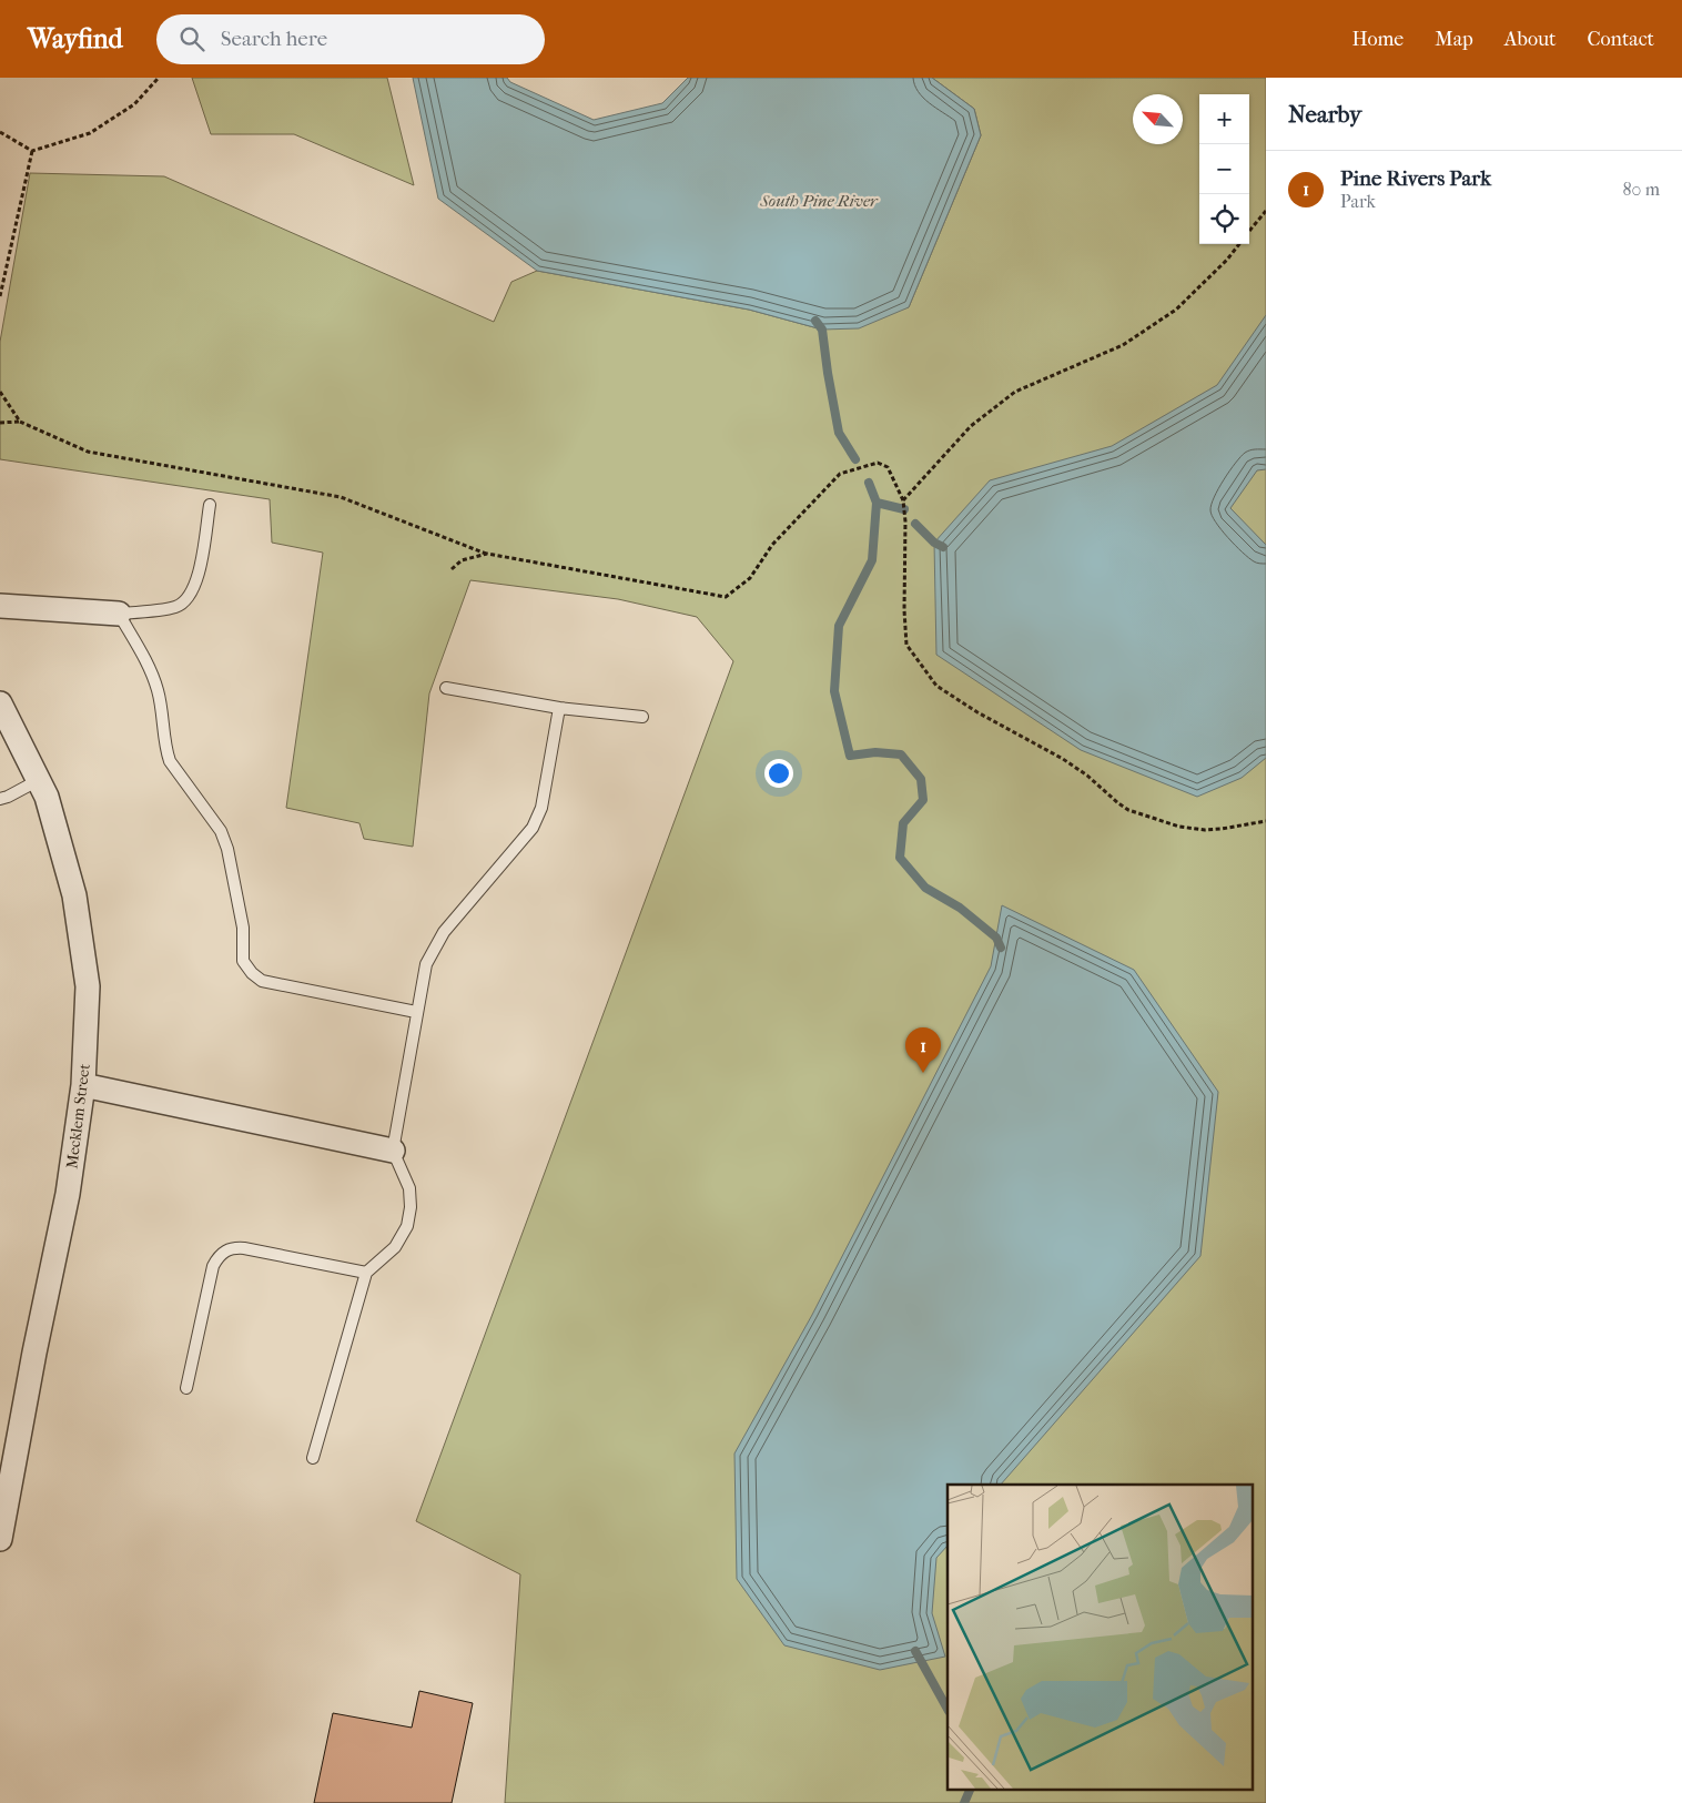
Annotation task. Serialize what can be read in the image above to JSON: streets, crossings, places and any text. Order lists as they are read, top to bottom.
{
  "streets": {
    "street": ["Mecklem Street"]
  },
  "water": ["South Pine River"],
  "north": "top left",
  "page": {
    "header": "Wayfind",
    "search": "Search here",
    "nav": [
      "Home",
      "Map",
      "About",
      "Contact"
    ],
    "heading": "Nearby",
    "map_buttons": ["+", "−"],
    "list": [
      {
        "mark": "1",
        "name": "Pine Rivers Park",
        "note": "Park",
        "value": "80 m"
      }
    ],
    "pins": "1"
  }
}
